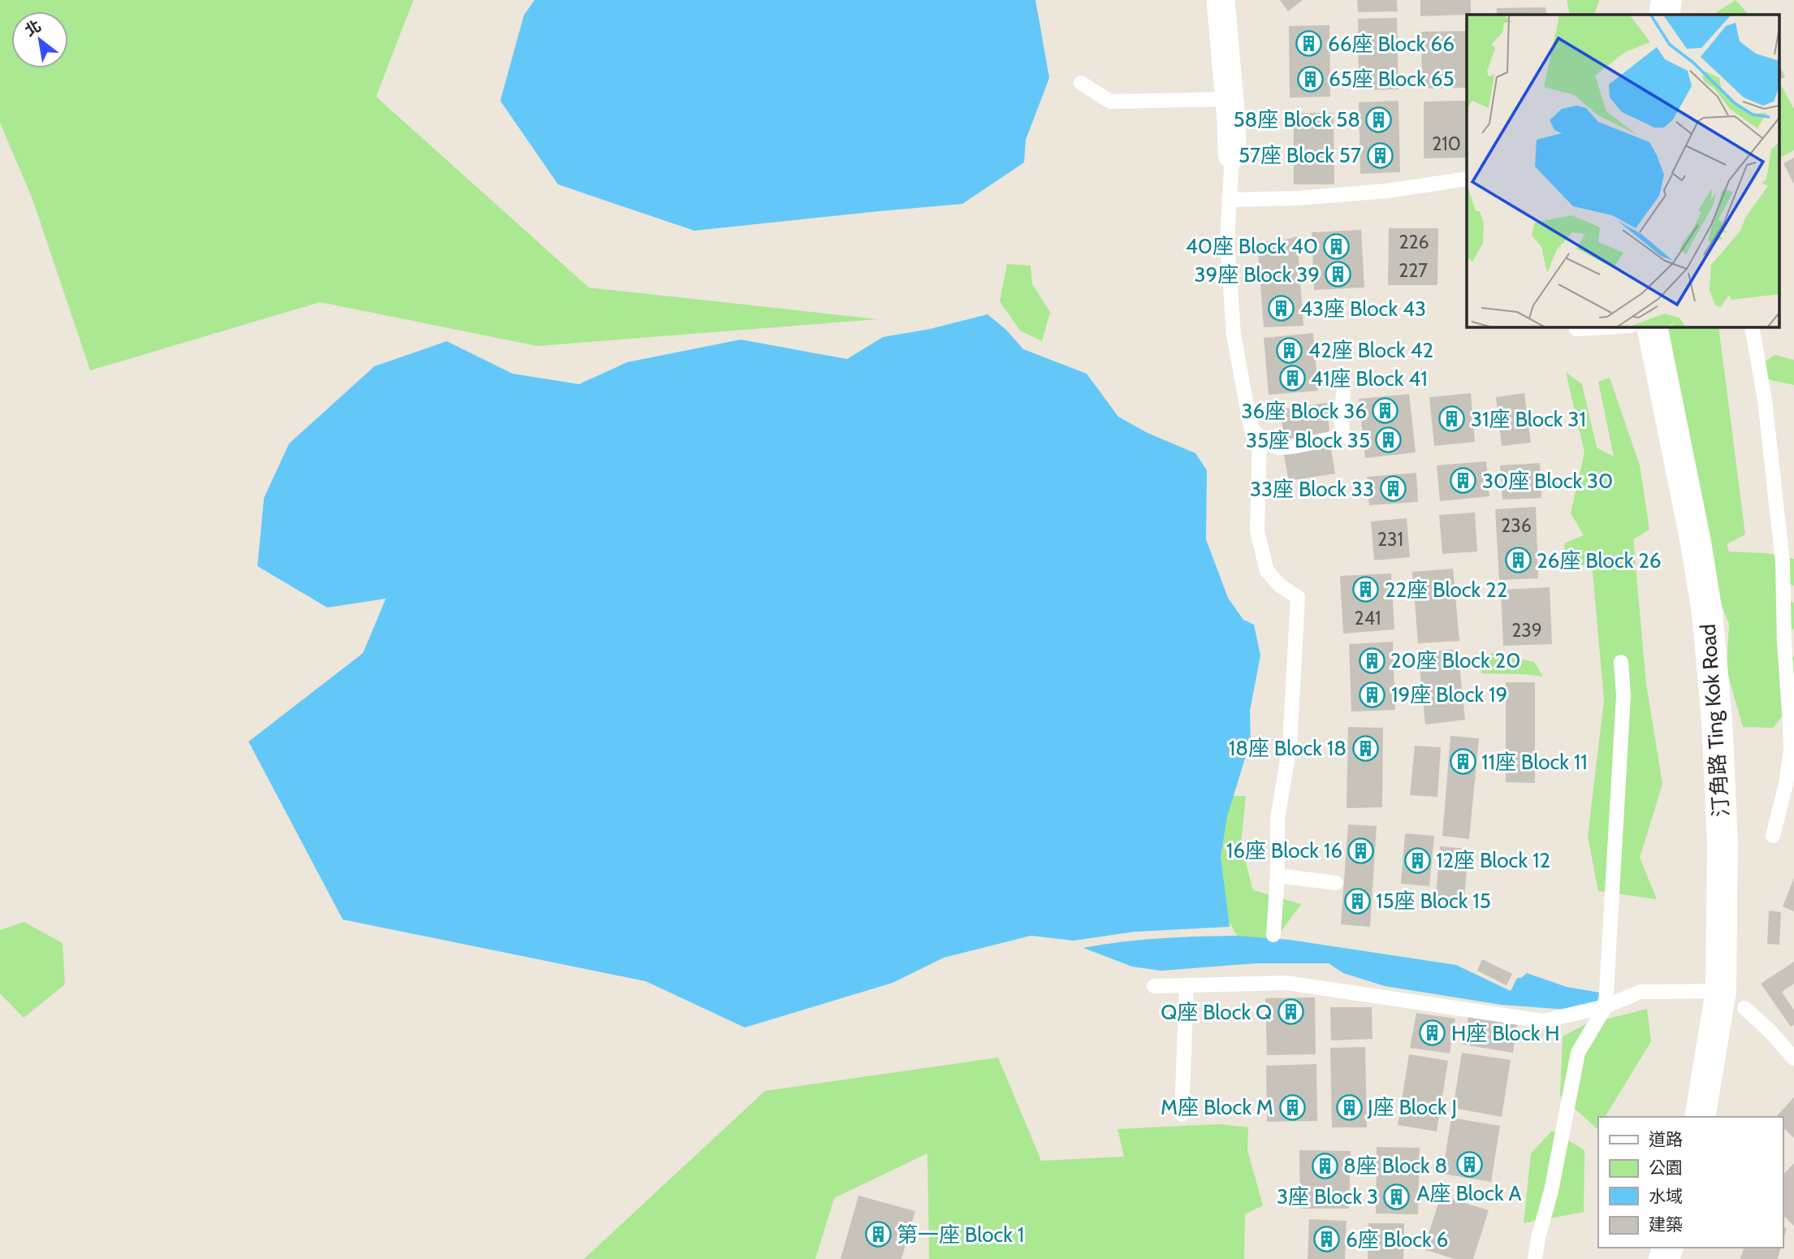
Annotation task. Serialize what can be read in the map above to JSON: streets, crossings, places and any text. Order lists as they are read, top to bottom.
{
  "streets": {
    "main road": ["汀角路 Ting Kok Road"]
  },
  "places": {
    "building": [
      "66座 Block 66",
      "65座 Block 65",
      "58座 Block 58",
      "57座 Block 57",
      "40座 Block 40",
      "39座 Block 39",
      "43座 Block 43",
      "42座 Block 42",
      "41座 Block 41",
      "36座 Block 36",
      "31座 Block 31",
      "35座 Block 35",
      "30座 Block 30",
      "33座 Block 33",
      "26座 Block 26",
      "22座 Block 22",
      "20座 Block 20",
      "19座 Block 19",
      "18座 Block 18",
      "11座 Block 11",
      "16座 Block 16",
      "12座 Block 12",
      "15座 Block 15",
      "Q座 Block Q",
      "H座 Block H",
      "M座 Block M",
      "J座 Block J",
      "A座 Block A",
      "8座 Block 8",
      "3座 Block 3",
      "第一座 Block 1",
      "6座 Block 6"
    ]
  },
  "house_numbers": [
    "210",
    "226",
    "227",
    "236",
    "231",
    "241",
    "239"
  ],
  "legend": [
    "道路",
    "公園",
    "水域",
    "建築"
  ],
  "north": "top left"
}
